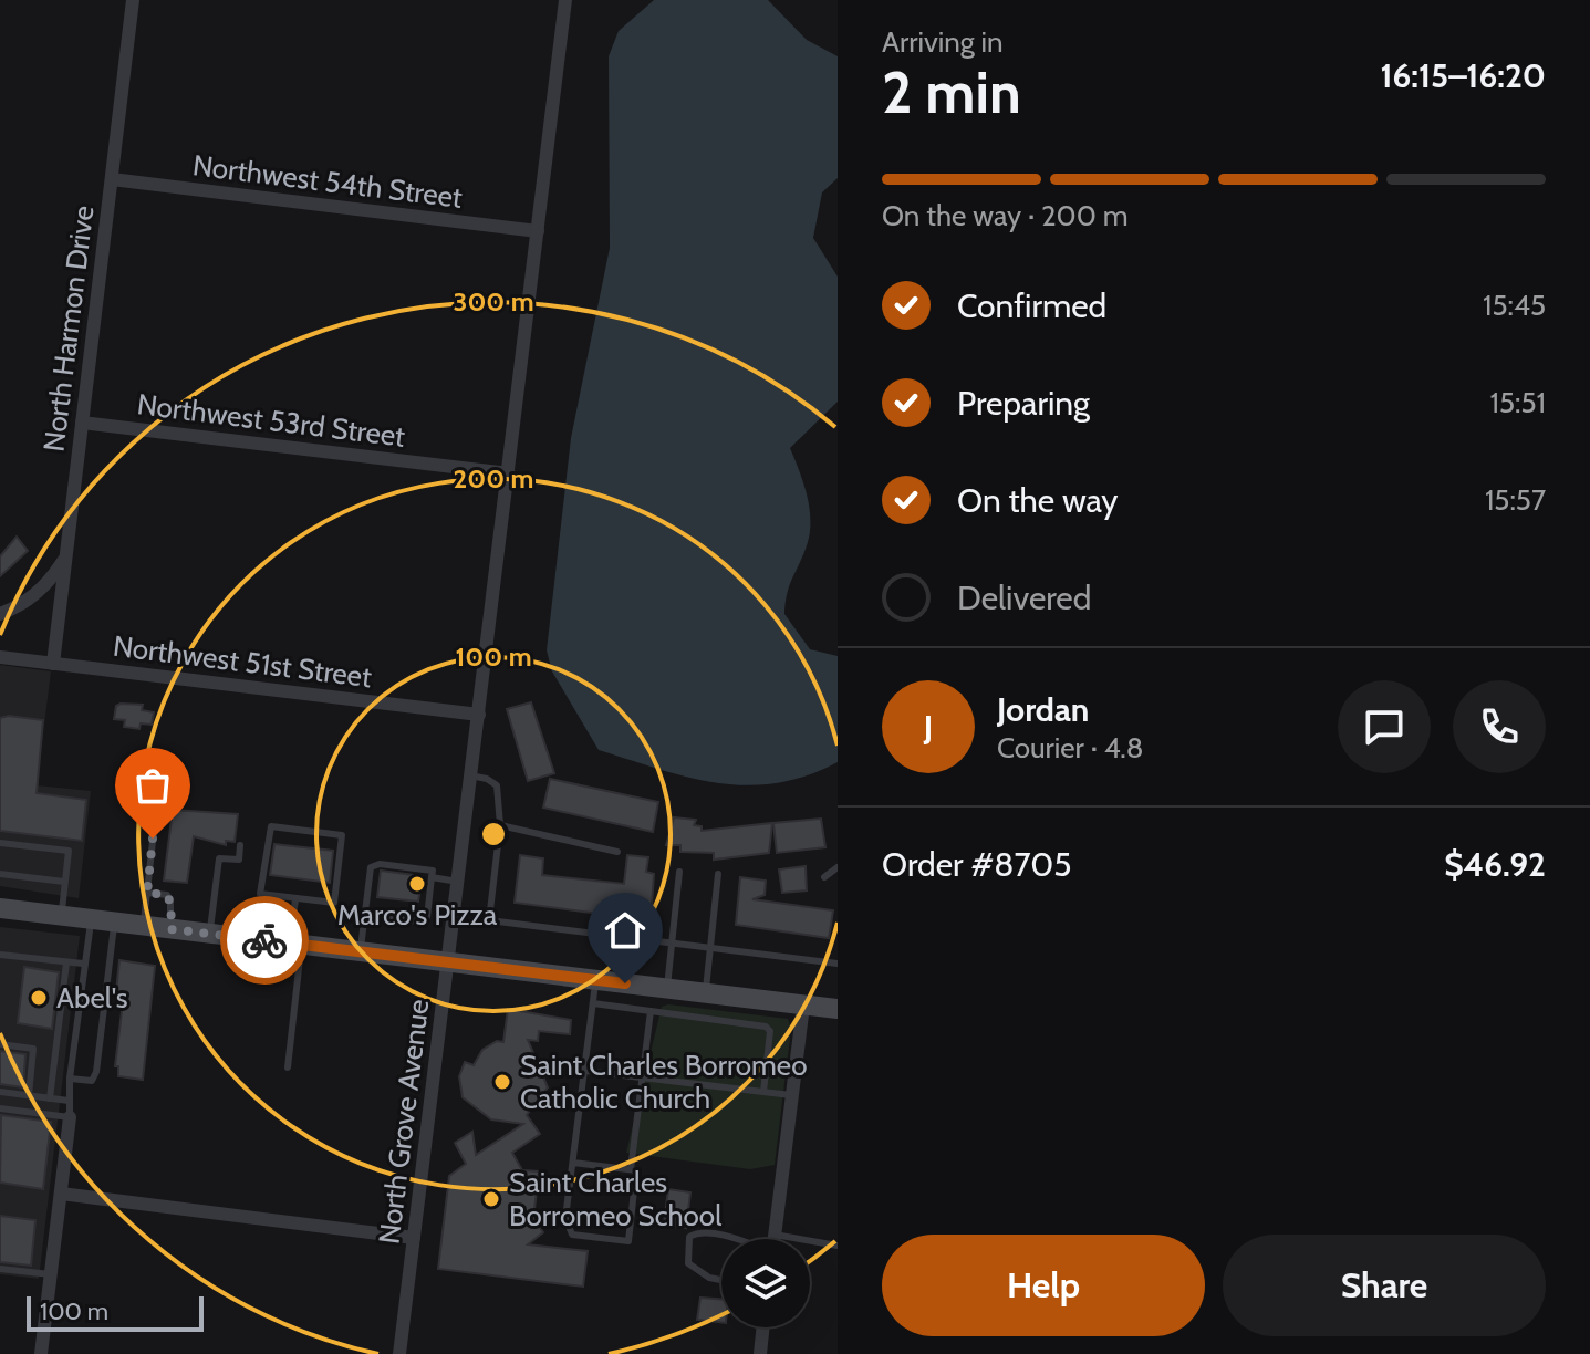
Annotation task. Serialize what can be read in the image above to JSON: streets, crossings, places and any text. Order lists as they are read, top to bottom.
{
  "streets": {
    "street": [
      "Northwest 54th Street",
      "North Harmon Drive",
      "Northwest 53rd Street",
      "Northwest 51st Street",
      "North Grove Avenue"
    ]
  },
  "crossings": [
    ["Northwest 54th Street", "North Harmon Drive"],
    ["Northwest 54th Street", "North Grove Avenue"],
    ["North Harmon Drive", "Northwest 53rd Street"],
    ["North Harmon Drive", "Northwest 51st Street"],
    ["Northwest 53rd Street", "North Grove Avenue"],
    ["Northwest 51st Street", "North Grove Avenue"]
  ],
  "places": [
    "Marco's Pizza",
    "Abel's",
    "Saint Charles Borromeo Catholic Church",
    "Saint Charles Borromeo School"
  ],
  "scale_bar": "100 m",
  "page": {
    "heading": ["2 min", "Arriving in", "16:15–16:20"],
    "panel": [
      "Jordan",
      "Courier · 4.8",
      "Order #8705",
      "$46.92"
    ],
    "bar": "On the way · 200 m",
    "list": [
      ["Confirmed", "15:45"],
      ["Preparing", "15:51"],
      ["On the way", "15:57"],
      "Delivered"
    ],
    "round": "J",
    "buttons": ["Help", "Share"],
    "scale": "100 m"
  },
  "rings": ["300 m", "200 m", "100 m"]
}
